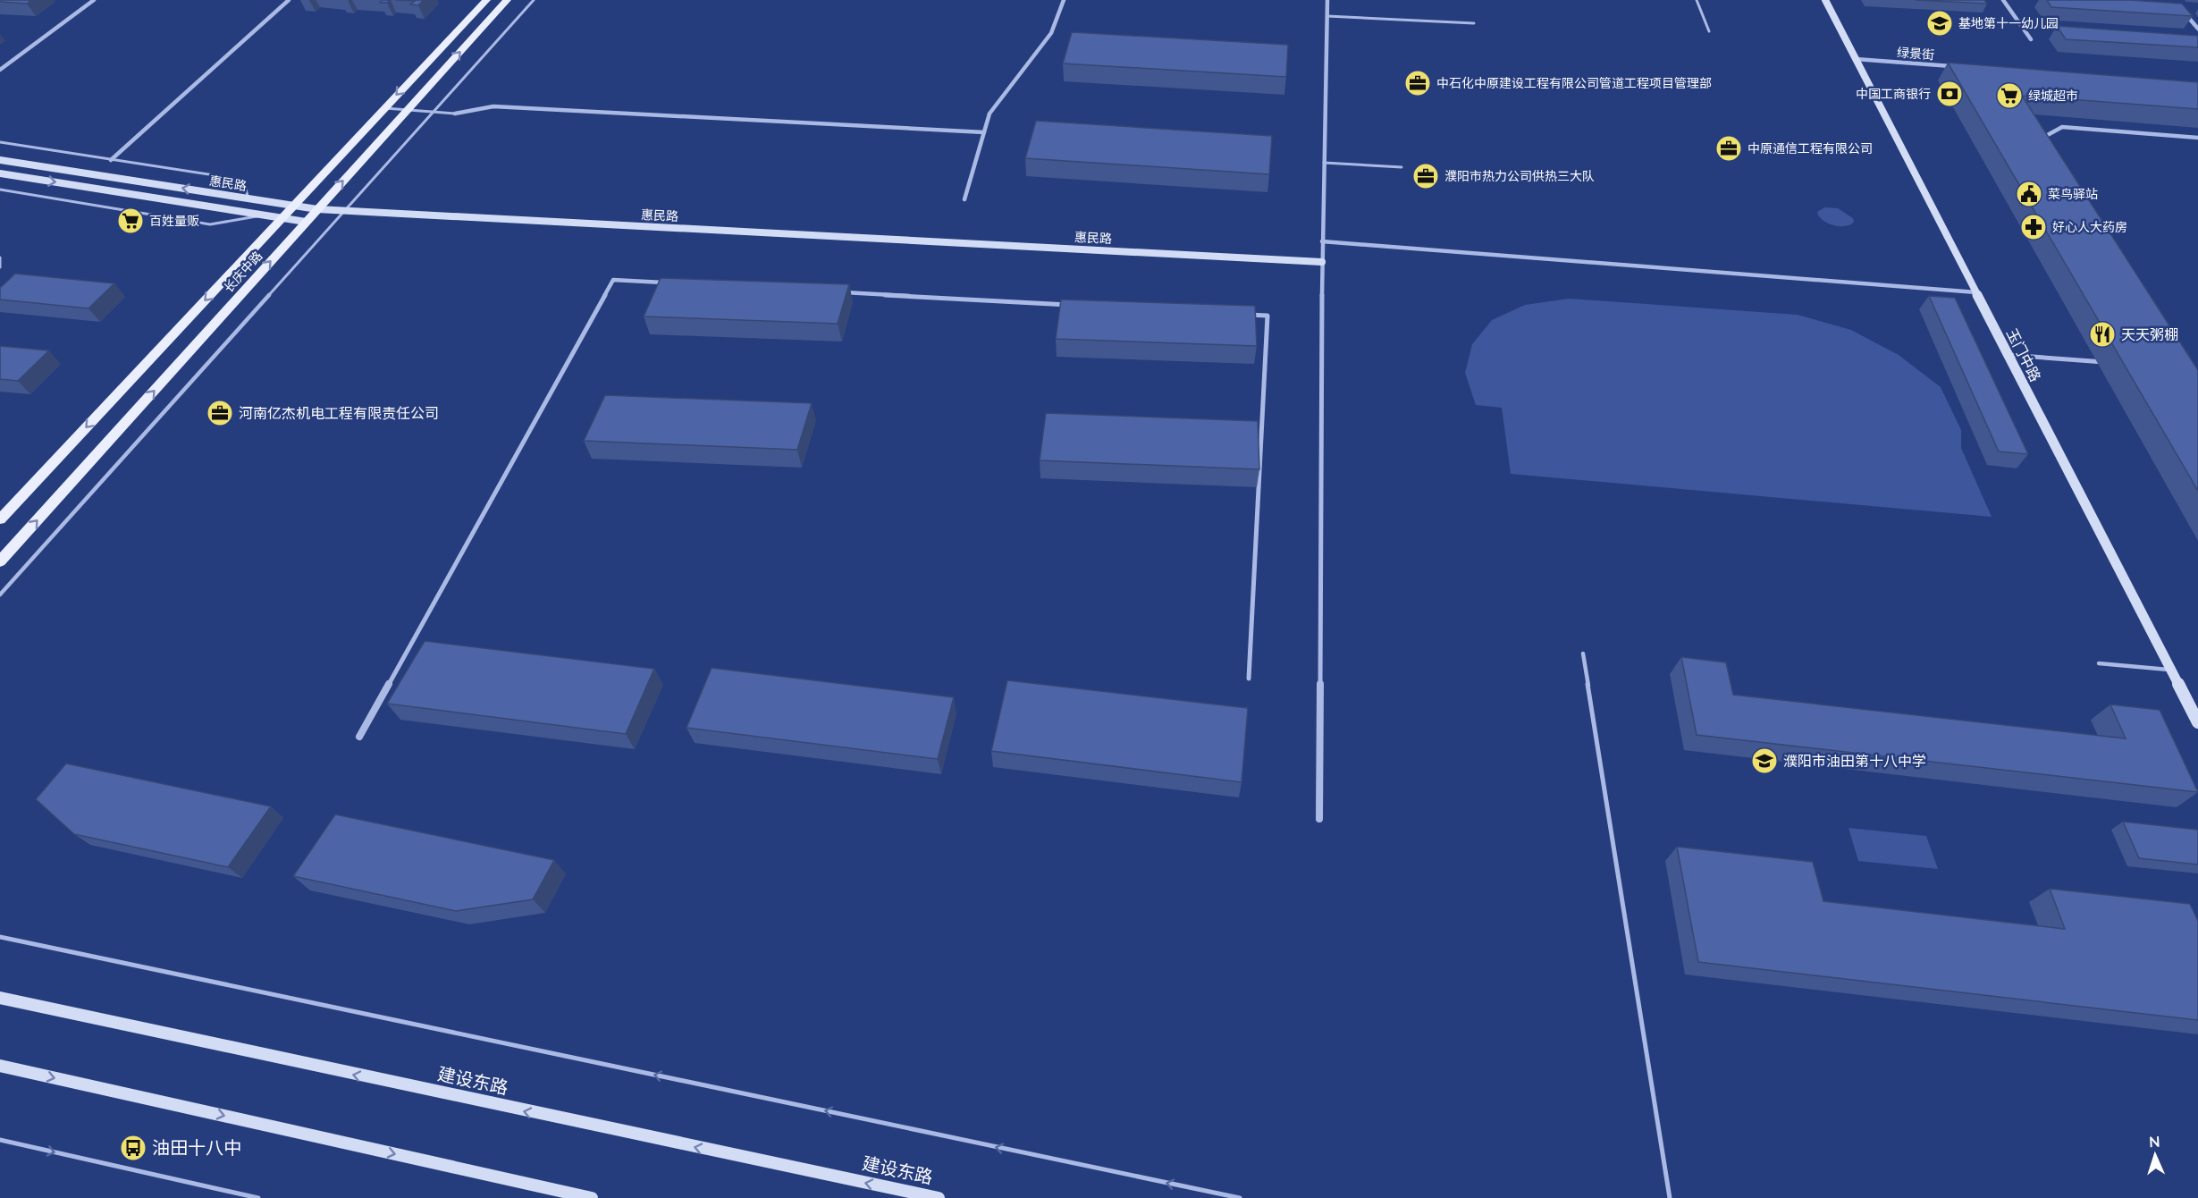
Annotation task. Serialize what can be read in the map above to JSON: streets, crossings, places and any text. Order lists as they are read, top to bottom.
{
  "streets": {
    "main road": ["长庆中路"],
    "street": [
      "绿景街",
      "惠民路",
      "玉门中路",
      "建设东路"
    ]
  },
  "crossings": [
    ["绿景街", "玉门中路"],
    ["惠民路", "长庆中路"]
  ],
  "places": {
    "school or university": ["基地第十一幼儿园", "濮阳市油田第十八中学"],
    "office": [
      "中石化中原建设工程有限公司管道工程项目管理部",
      "中原通信工程有限公司",
      "濮阳市热力公司供热三大队",
      "河南亿杰机电工程有限责任公司"
    ],
    "bank": ["中国工商银行"],
    "supermarket": ["绿城超市", "百姓量贩"],
    "public building": ["菜鸟驿站"],
    "pharmacy": ["好心人大药房"],
    "restaurant": ["天天粥棚"],
    "bus stop": ["油田十八中"]
  },
  "north": "top"
}
